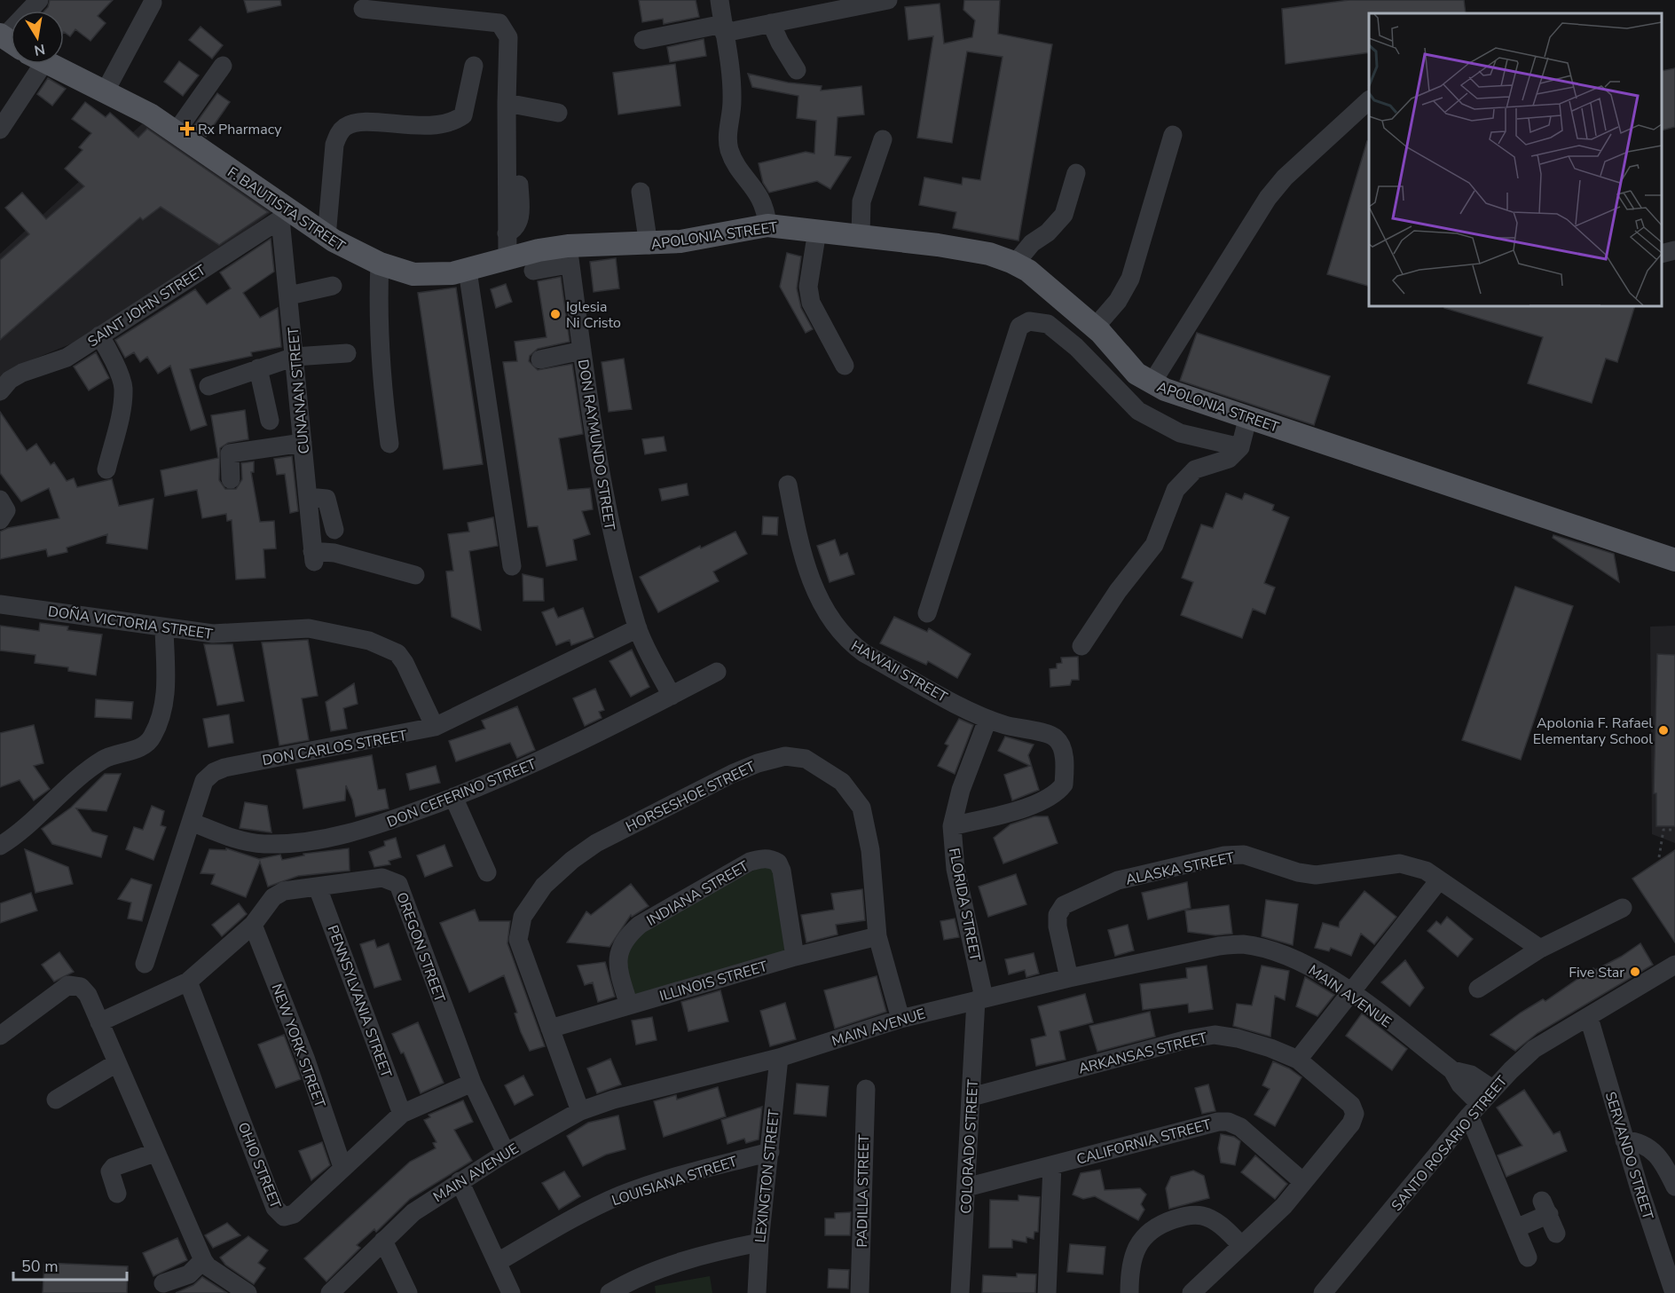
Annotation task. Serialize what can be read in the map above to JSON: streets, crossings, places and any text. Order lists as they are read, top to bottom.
{
  "streets": {
    "main road": ["F. BAUTISTA STREET", "APOLONIA STREET"],
    "street": [
      "SAINT JOHN STREET",
      "CUNANAN STREET",
      "DON RAYMUNDO STREET",
      "DOÑA VICTORIA STREET",
      "HAWAII STREET",
      "DON CARLOS STREET",
      "DON CEFERINO STREET",
      "HORSESHOE STREET",
      "ALASKA STREET",
      "INDIANA STREET",
      "FLORIDA STREET",
      "OREGON STREET",
      "ILLINOIS STREET",
      "MAIN AVENUE",
      "PENNSYLVANIA STREET",
      "NEW YORK STREET",
      "ARKANSAS STREET",
      "CALIFORNIA STREET",
      "SANTO ROSARIO STREET",
      "COLORADO STREET",
      "SERVANDO STREET",
      "OHIO STREET",
      "LEXINGTON STREET",
      "LOUISIANA STREET",
      "PADILLA STREET"
    ]
  },
  "crossings": [
    ["F. BAUTISTA STREET", "APOLONIA STREET"],
    ["F. BAUTISTA STREET", "SAINT JOHN STREET"],
    ["F. BAUTISTA STREET", "CUNANAN STREET"],
    ["F. BAUTISTA STREET", "DON RAYMUNDO STREET"],
    ["APOLONIA STREET", "DON RAYMUNDO STREET"],
    ["SAINT JOHN STREET", "CUNANAN STREET"],
    ["DON RAYMUNDO STREET", "DON CARLOS STREET"],
    ["DON RAYMUNDO STREET", "DON CEFERINO STREET"],
    ["DOÑA VICTORIA STREET", "DON CARLOS STREET"],
    ["HAWAII STREET", "FLORIDA STREET"],
    ["DON CARLOS STREET", "DON CEFERINO STREET"],
    ["HORSESHOE STREET", "ILLINOIS STREET"],
    ["HORSESHOE STREET", "MAIN AVENUE"],
    ["ALASKA STREET", "MAIN AVENUE"],
    ["INDIANA STREET", "ILLINOIS STREET"],
    ["FLORIDA STREET", "MAIN AVENUE"],
    ["FLORIDA STREET", "COLORADO STREET"],
    ["OREGON STREET", "MAIN AVENUE"],
    ["OREGON STREET", "PENNSYLVANIA STREET"],
    ["OREGON STREET", "NEW YORK STREET"],
    ["OREGON STREET", "OHIO STREET"],
    ["MAIN AVENUE", "SANTO ROSARIO STREET"],
    ["MAIN AVENUE", "COLORADO STREET"],
    ["MAIN AVENUE", "LEXINGTON STREET"],
    ["PENNSYLVANIA STREET", "OHIO STREET"],
    ["NEW YORK STREET", "OHIO STREET"],
    ["ARKANSAS STREET", "CALIFORNIA STREET"],
    ["ARKANSAS STREET", "COLORADO STREET"],
    ["CALIFORNIA STREET", "COLORADO STREET"],
    ["SANTO ROSARIO STREET", "SERVANDO STREET"],
    ["LEXINGTON STREET", "LOUISIANA STREET"]
  ],
  "places": {
    "health": ["Rx Pharmacy"],
    "other": ["Iglesia Ni Cristo", "Apolonia F. Rafael Elementary School", "Five Star"]
  },
  "scale_bar": "50 m",
  "north": "bottom"
}
